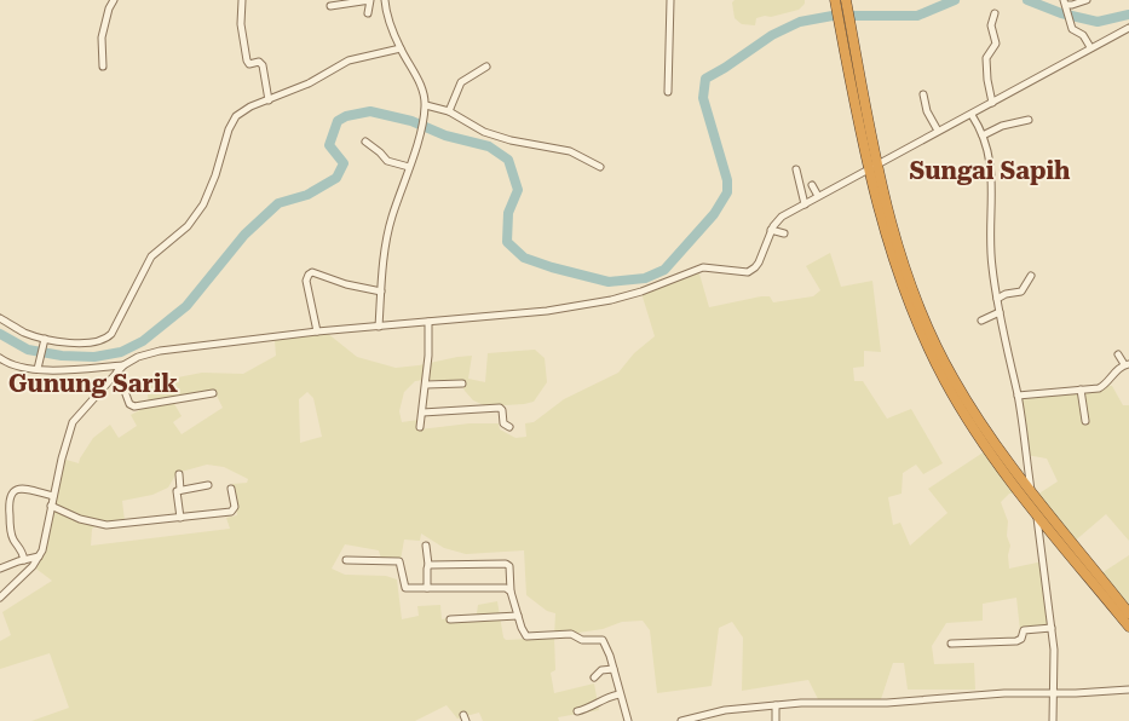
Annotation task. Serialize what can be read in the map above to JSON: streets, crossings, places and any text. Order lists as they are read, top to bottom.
{
  "districts": ["Sungai Sapih", "Gunung Sarik"]
}
